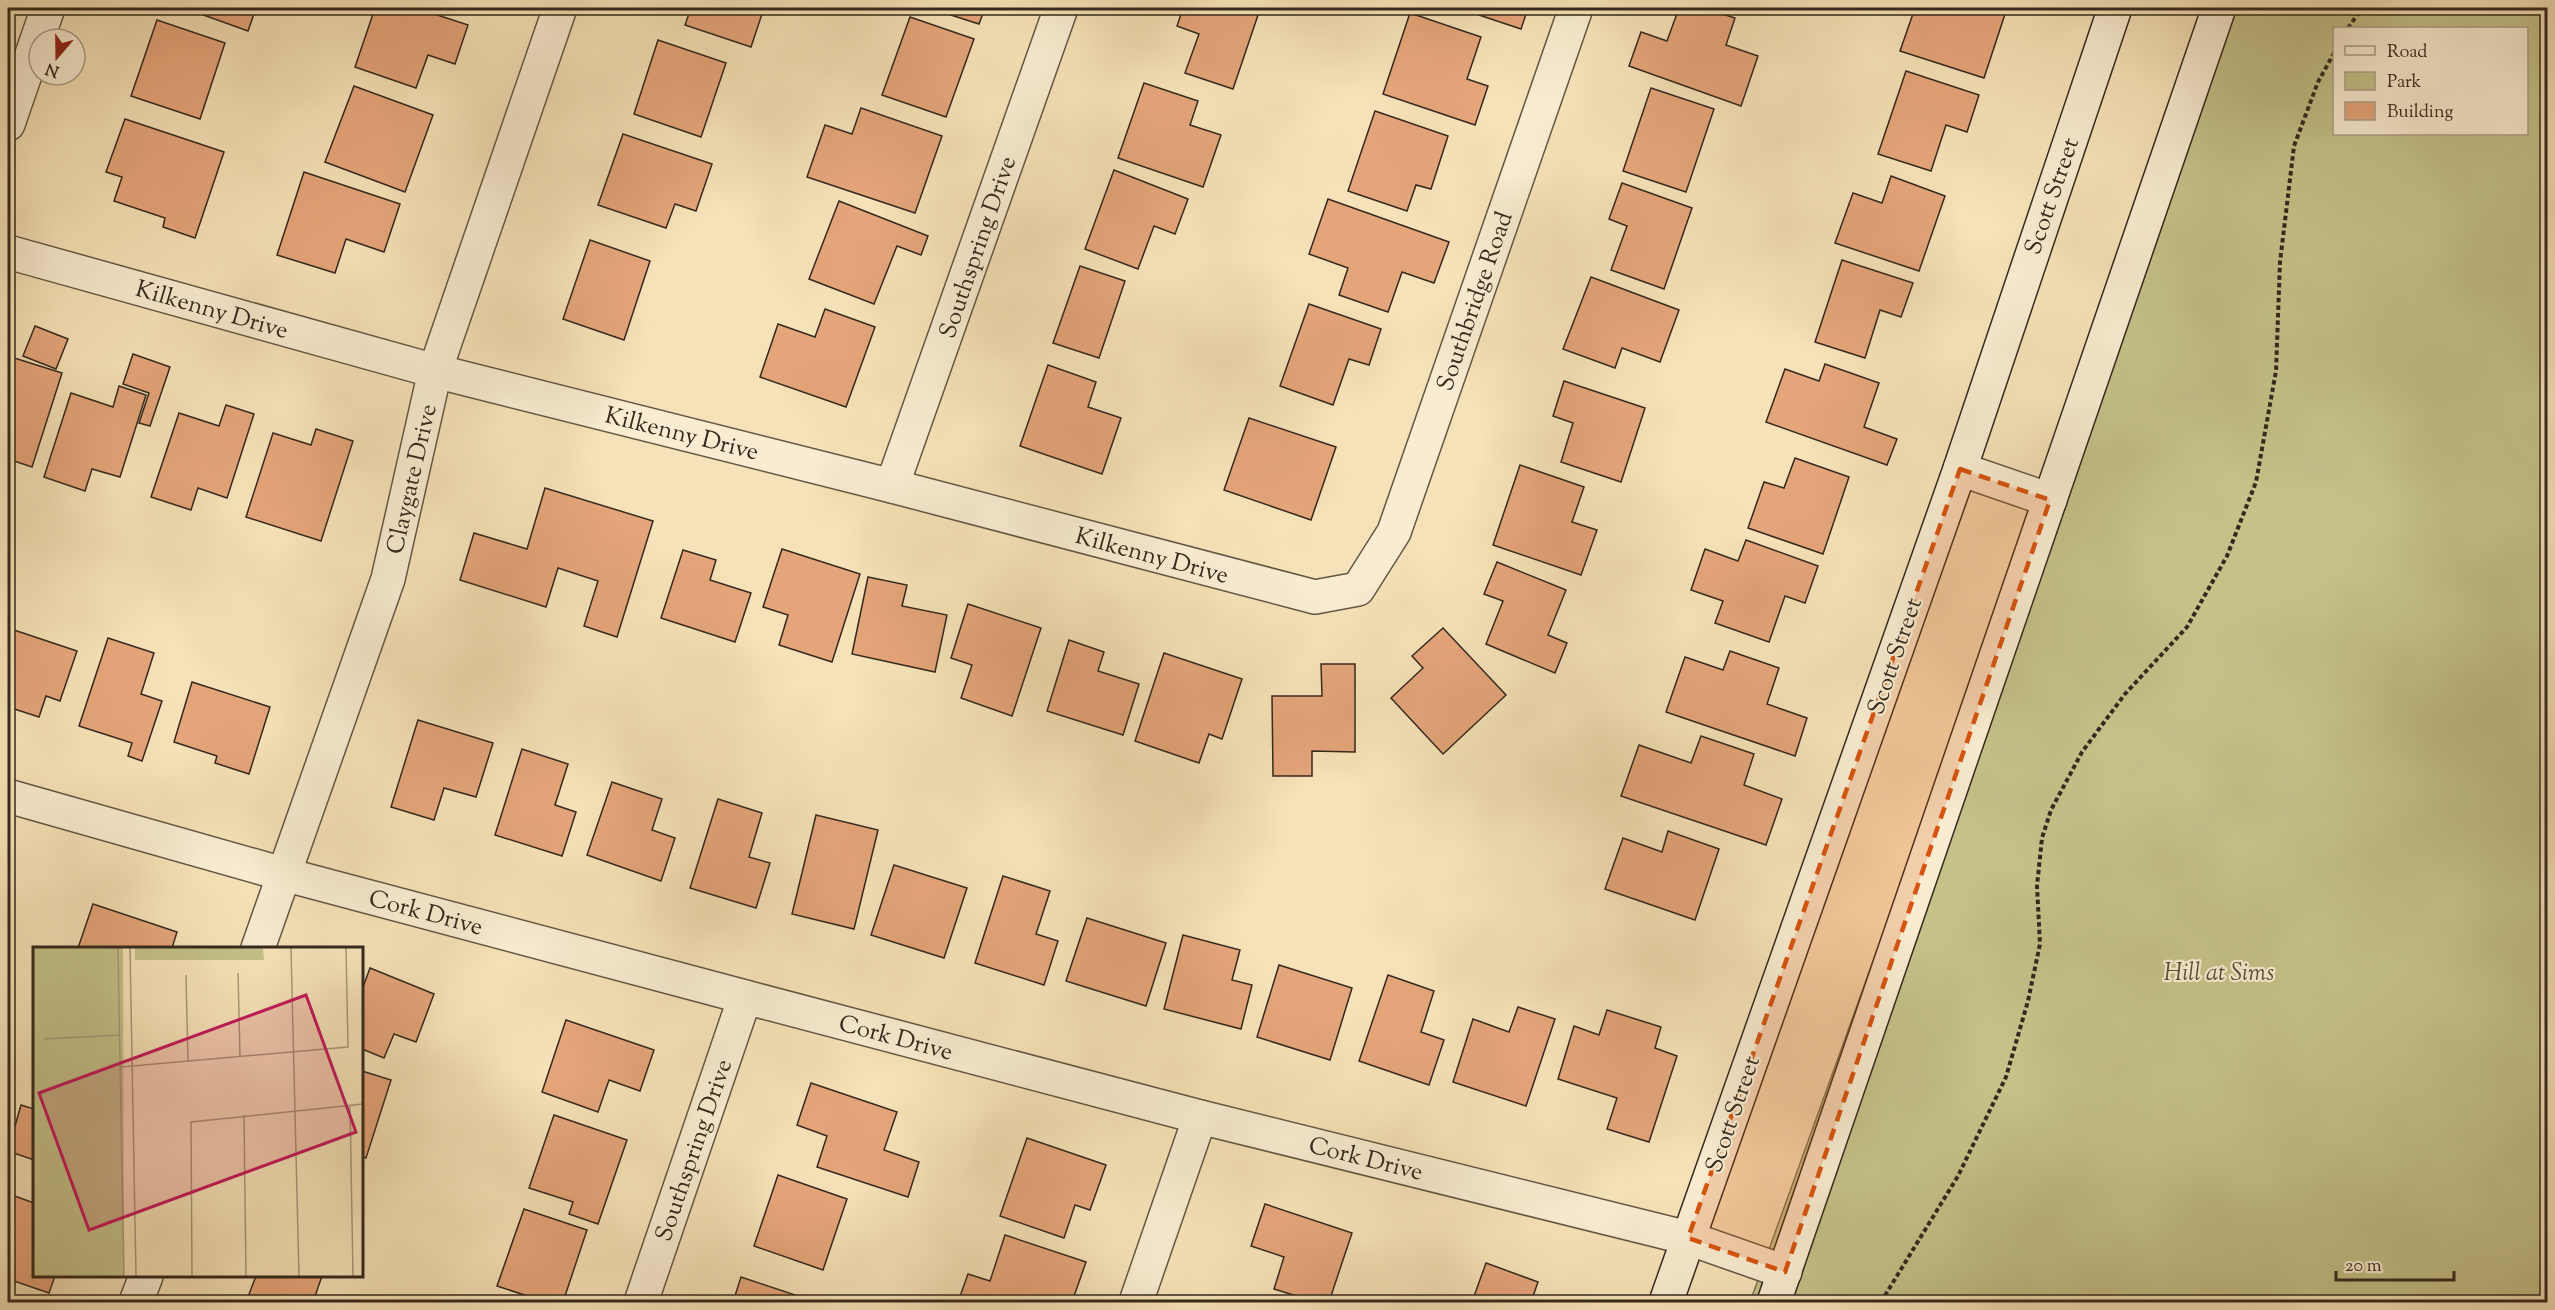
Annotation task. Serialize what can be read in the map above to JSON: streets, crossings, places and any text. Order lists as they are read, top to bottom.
{
  "streets": {
    "street": [
      "Scott Street",
      "Southspring Drive",
      "Southbridge Road",
      "Kilkenny Drive",
      "Claygate Drive",
      "Cork Drive"
    ]
  },
  "crossings": [
    ["Scott Street", "Cork Drive"],
    ["Southspring Drive", "Kilkenny Drive"],
    ["Southspring Drive", "Cork Drive"],
    ["Southbridge Road", "Kilkenny Drive"],
    ["Kilkenny Drive", "Claygate Drive"],
    ["Claygate Drive", "Cork Drive"]
  ],
  "parks": ["Hill at Sims"],
  "legend": ["Road", "Park", "Building"],
  "scale_bar": "20 m",
  "north": "bottom"
}
